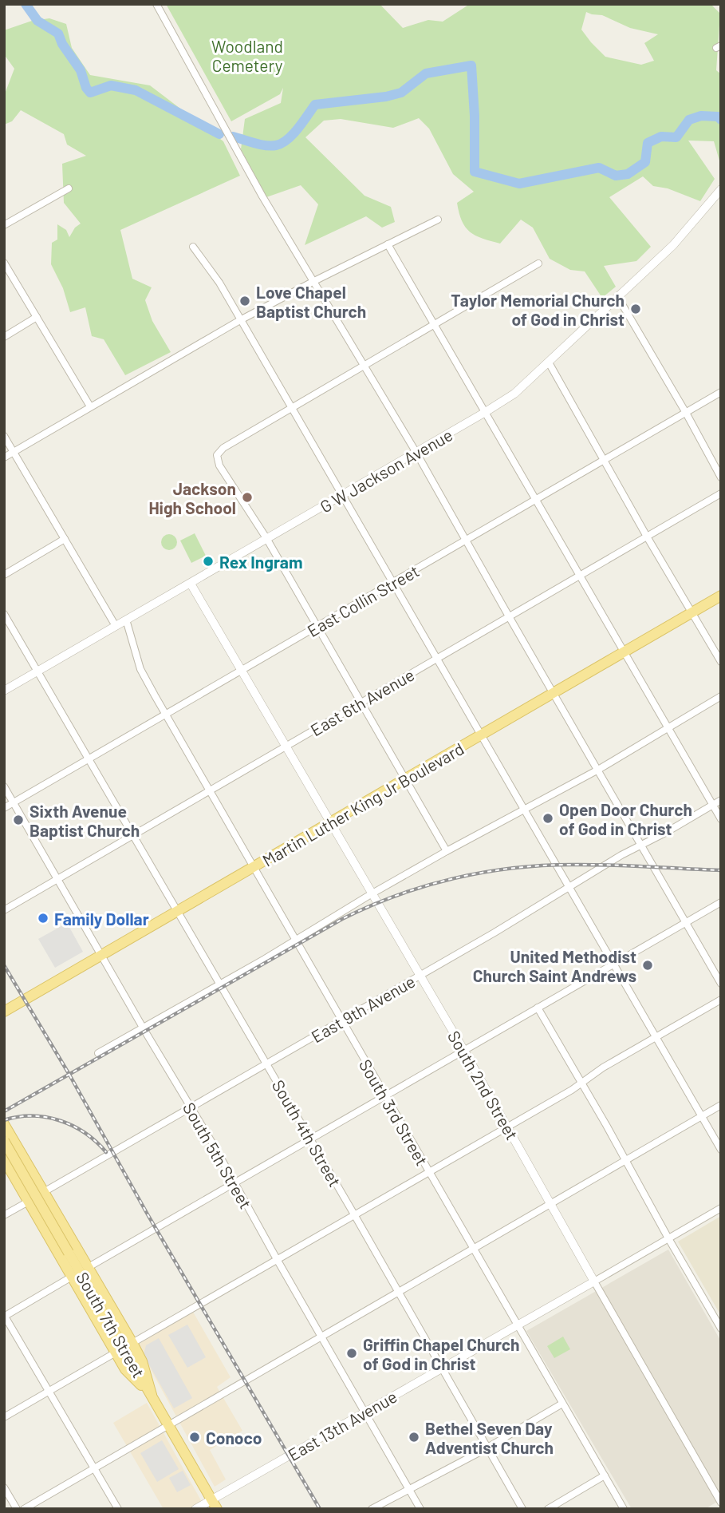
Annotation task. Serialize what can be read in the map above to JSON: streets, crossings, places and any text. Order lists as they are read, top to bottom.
{
  "streets": {
    "main road": ["Martin Luther King Jr Boulevard", "South 7th Street"],
    "street": [
      "G W Jackson Avenue",
      "East Collin Street",
      "East 6th Avenue",
      "East 9th Avenue",
      "South 2nd Street",
      "South 3rd Street",
      "South 4th Street",
      "South 5th Street",
      "East 13th Avenue"
    ]
  },
  "crossings": [
    ["G W Jackson Avenue", "South 2nd Street"],
    ["G W Jackson Avenue", "South 3rd Street"],
    ["G W Jackson Avenue", "South 4th Street"],
    ["East Collin Street", "South 2nd Street"],
    ["East Collin Street", "South 3rd Street"],
    ["East Collin Street", "South 4th Street"],
    ["East Collin Street", "South 5th Street"],
    ["East 6th Avenue", "South 2nd Street"],
    ["East 6th Avenue", "South 3rd Street"],
    ["East 6th Avenue", "South 4th Street"],
    ["East 6th Avenue", "South 5th Street"],
    ["Martin Luther King Jr Boulevard", "South 2nd Street"],
    ["Martin Luther King Jr Boulevard", "South 3rd Street"],
    ["Martin Luther King Jr Boulevard", "South 4th Street"],
    ["Martin Luther King Jr Boulevard", "South 5th Street"],
    ["East 9th Avenue", "South 2nd Street"],
    ["East 9th Avenue", "South 3rd Street"],
    ["East 9th Avenue", "South 4th Street"],
    ["East 9th Avenue", "South 5th Street"],
    ["South 2nd Street", "East 13th Avenue"],
    ["South 3rd Street", "East 13th Avenue"],
    ["South 4th Street", "East 13th Avenue"],
    ["South 5th Street", "East 13th Avenue"],
    ["South 7th Street", "East 13th Avenue"]
  ],
  "parks": ["Woodland Cemetery"],
  "places": [
    "Love Chapel Baptist Church",
    "Taylor Memorial Church of God in Christ",
    "Jackson High School",
    "Rex Ingram",
    "Open Door Church of God in Christ",
    "Sixth Avenue Baptist Church",
    "Family Dollar",
    "United Methodist Church Saint Andrews",
    "Griffin Chapel Church of God in Christ",
    "Conoco",
    "Bethel Seven Day Adventist Church"
  ]
}
